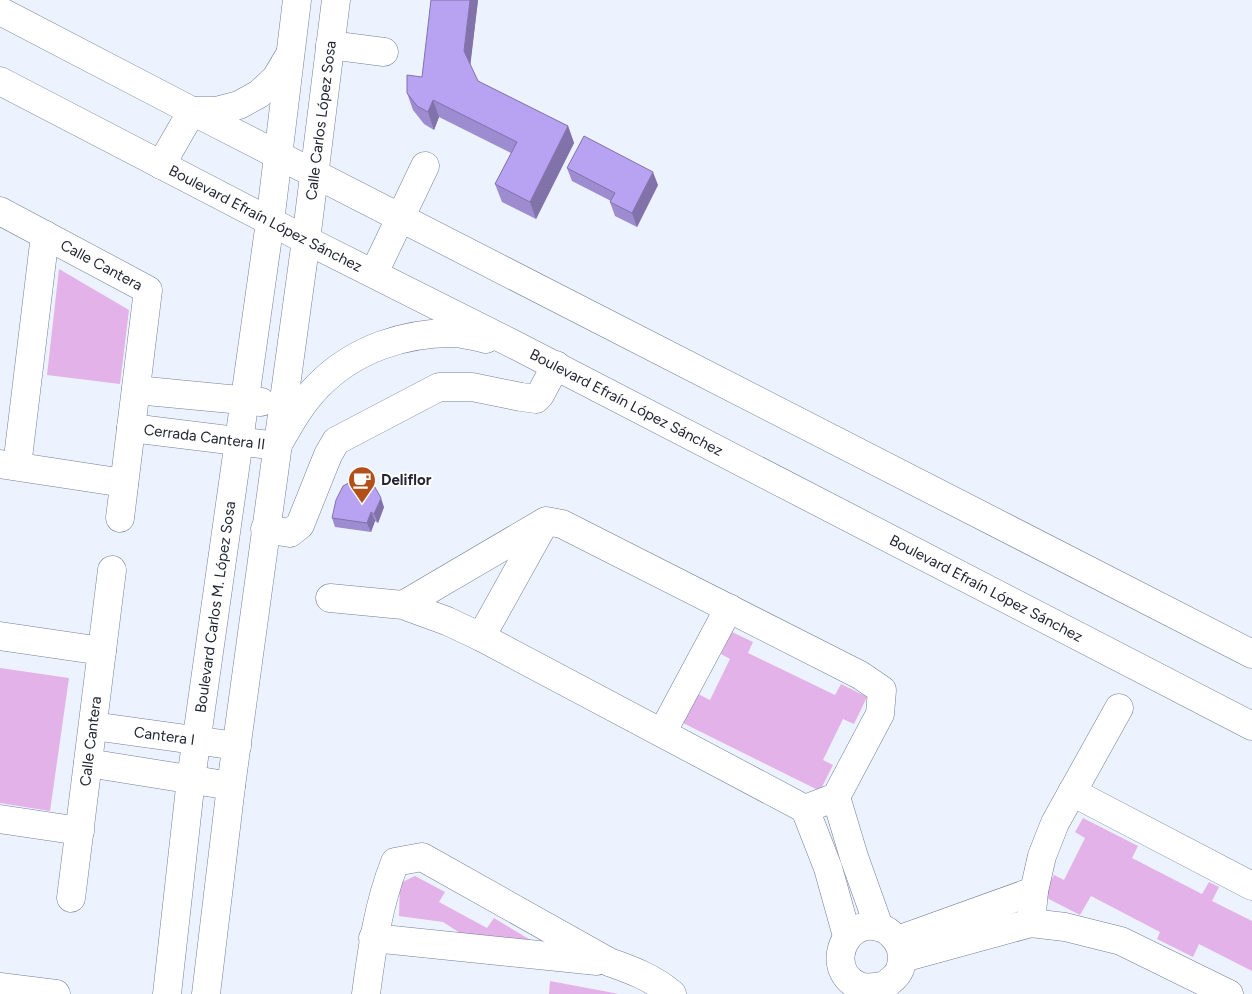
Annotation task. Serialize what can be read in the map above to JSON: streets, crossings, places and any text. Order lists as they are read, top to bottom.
{
  "streets": {
    "street": [
      "Calle Carlos López Sosa",
      "Boulevard Efraín López Sánchez",
      "Calle Cantera",
      "Cerrada Cantera II",
      "Boulevard Carlos M. López Sosa",
      "Cantera I"
    ]
  },
  "crossings": [
    ["Calle Carlos López Sosa", "Boulevard Efraín López Sánchez"],
    ["Boulevard Efraín López Sánchez", "Boulevard Carlos M. López Sosa"],
    ["Calle Cantera", "Cerrada Cantera II"],
    ["Calle Cantera", "Cantera I"],
    ["Cerrada Cantera II", "Boulevard Carlos M. López Sosa"],
    ["Boulevard Carlos M. López Sosa", "Cantera I"]
  ],
  "places": {
    "cafe": ["Deliflor"]
  }
}
